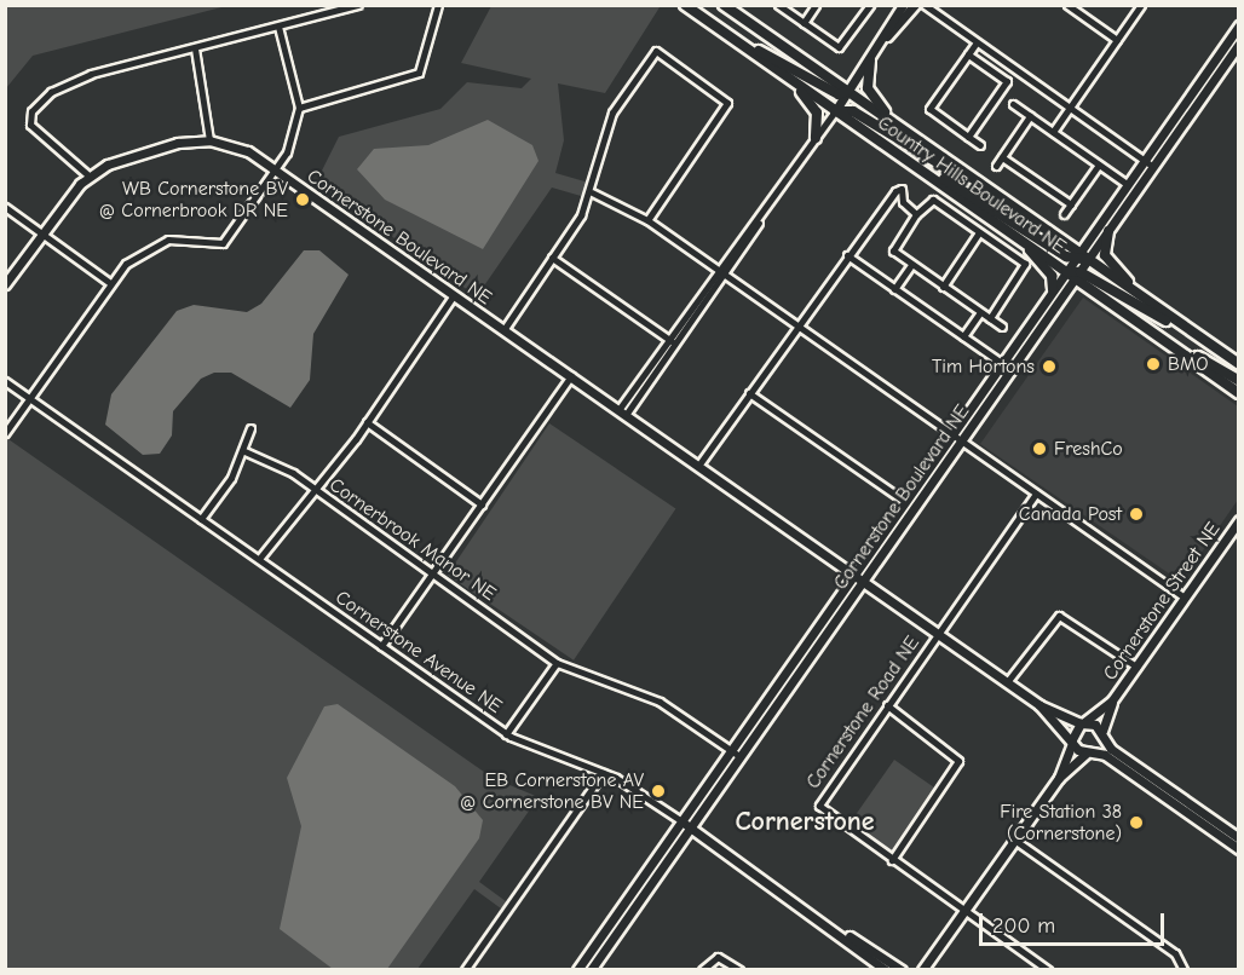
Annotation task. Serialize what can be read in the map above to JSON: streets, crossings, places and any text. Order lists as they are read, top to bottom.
{
  "streets": {
    "main road": ["Country Hills Boulevard NE"],
    "street": [
      "Cornerstone Boulevard NE",
      "Cornerbrook Manor NE",
      "Cornerstone Street NE",
      "Cornerstone Avenue NE",
      "Cornerstone Road NE"
    ]
  },
  "crossings": [
    ["Country Hills Boulevard NE", "Cornerstone Boulevard NE"],
    ["Cornerstone Boulevard NE", "Cornerbrook Manor NE"],
    ["Cornerstone Boulevard NE", "Cornerstone Avenue NE"]
  ],
  "districts": ["Cornerstone"],
  "places": [
    "WB Cornerstone BV @ Cornerbrook DR NE",
    "BMO",
    "Tim Hortons",
    "FreshCo",
    "Canada Post",
    "EB Cornerstone AV @ Cornerstone BV NE",
    "Fire Station 38 (Cornerstone)"
  ],
  "scale_bar": "200 m"
}
